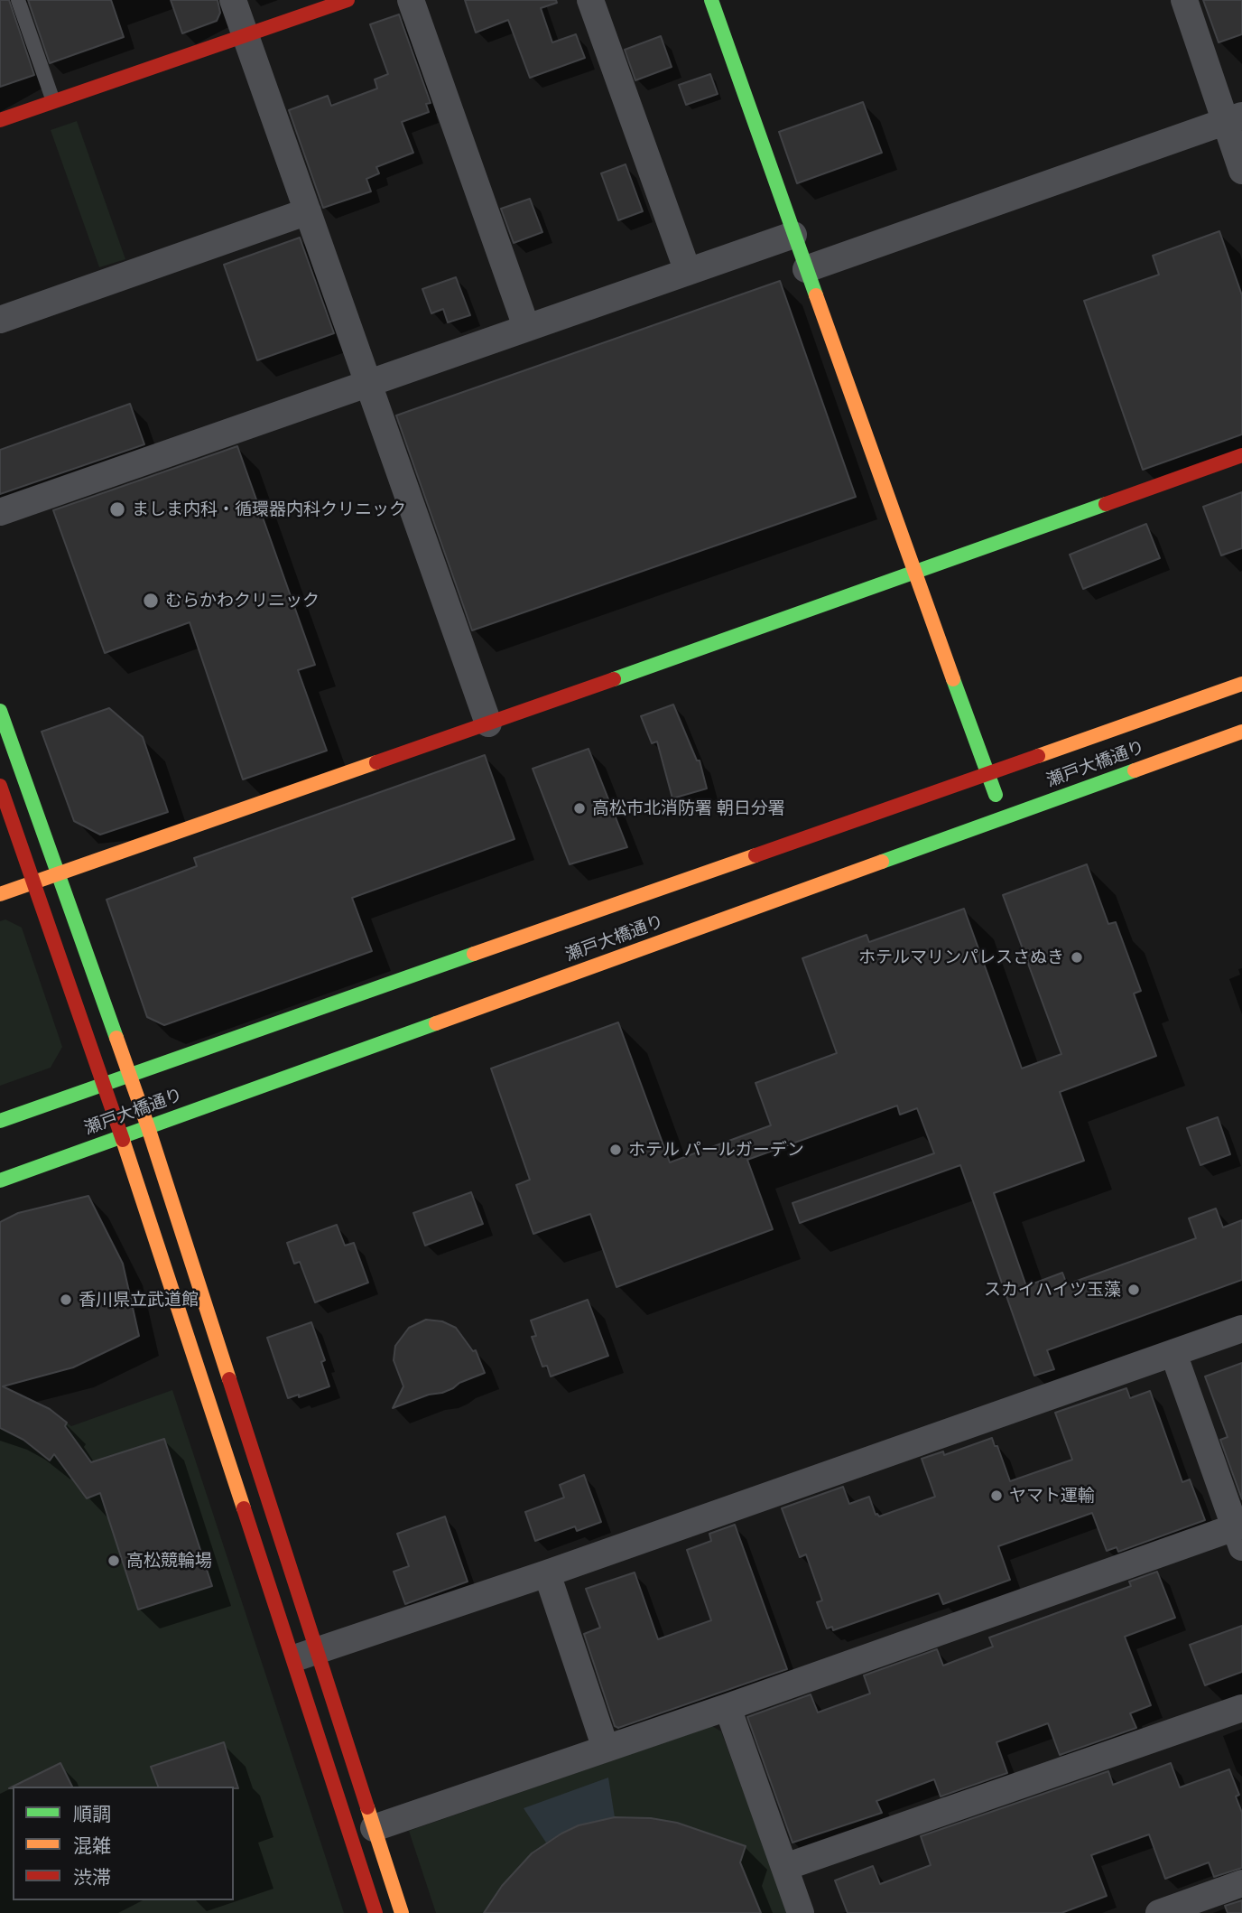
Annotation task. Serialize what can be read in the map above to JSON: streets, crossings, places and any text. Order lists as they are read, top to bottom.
{
  "streets": {
    "street": ["瀬戸大橋通り"]
  },
  "places": [
    "ましま内科・循環器内科クリニック",
    "むらかわクリニック",
    "高松市北消防署 朝日分署",
    "ホテルマリンパレスさぬき",
    "ホテル パールガーデン",
    "スカイハイツ玉藻",
    "香川県立武道館",
    "ヤマト運輸",
    "高松競輪場"
  ],
  "legend": ["順調", "混雑", "渋滞"]
}
